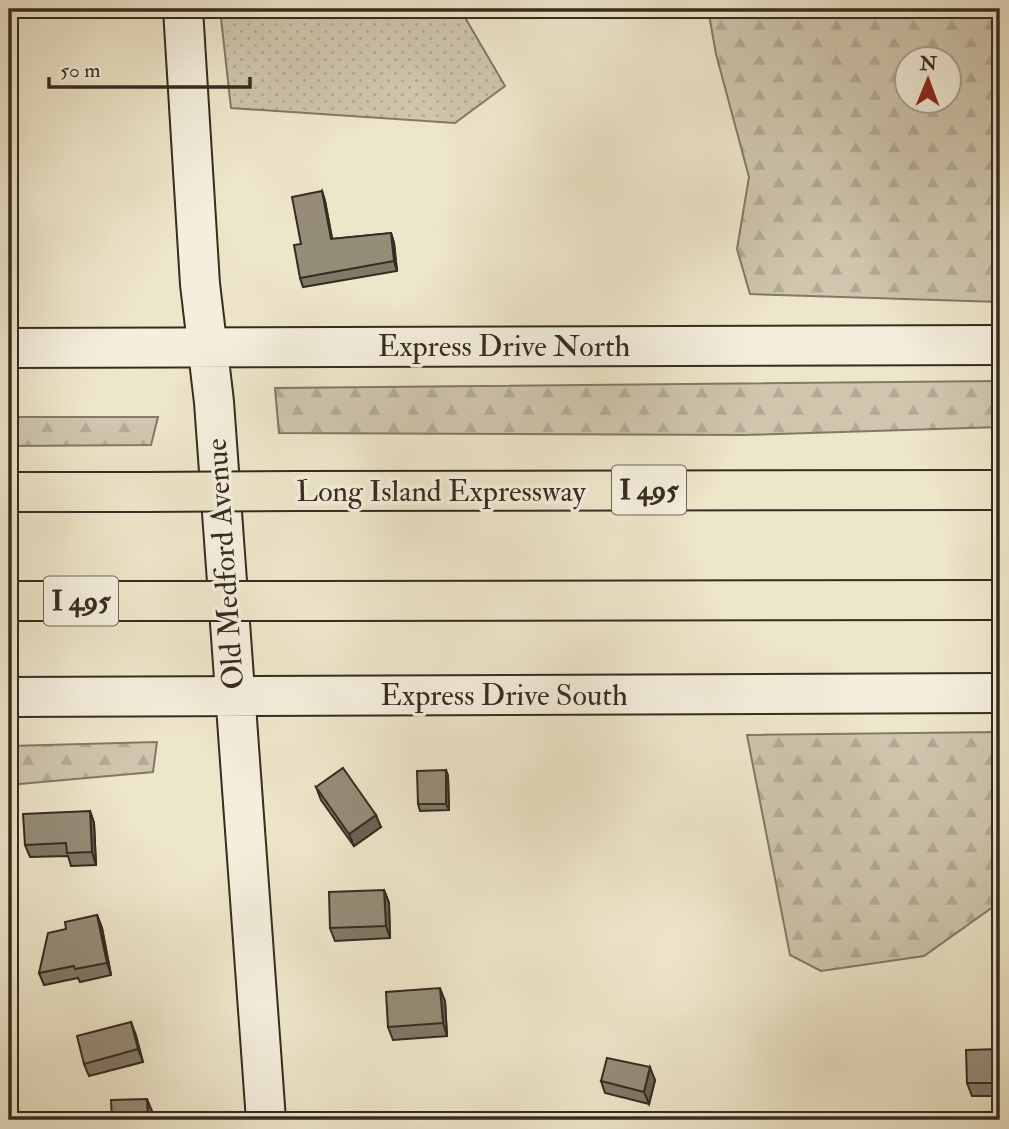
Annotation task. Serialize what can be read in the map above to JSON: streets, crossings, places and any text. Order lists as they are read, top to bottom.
{
  "streets": {
    "highway": ["I 495", "Long Island Expressway"],
    "main road": ["Express Drive North", "Old Medford Avenue", "Express Drive South"]
  },
  "crossings": [
    ["Express Drive North", "Old Medford Avenue"],
    ["Old Medford Avenue", "Express Drive South"]
  ],
  "scale_bar": "50 m",
  "north": "top"
}
